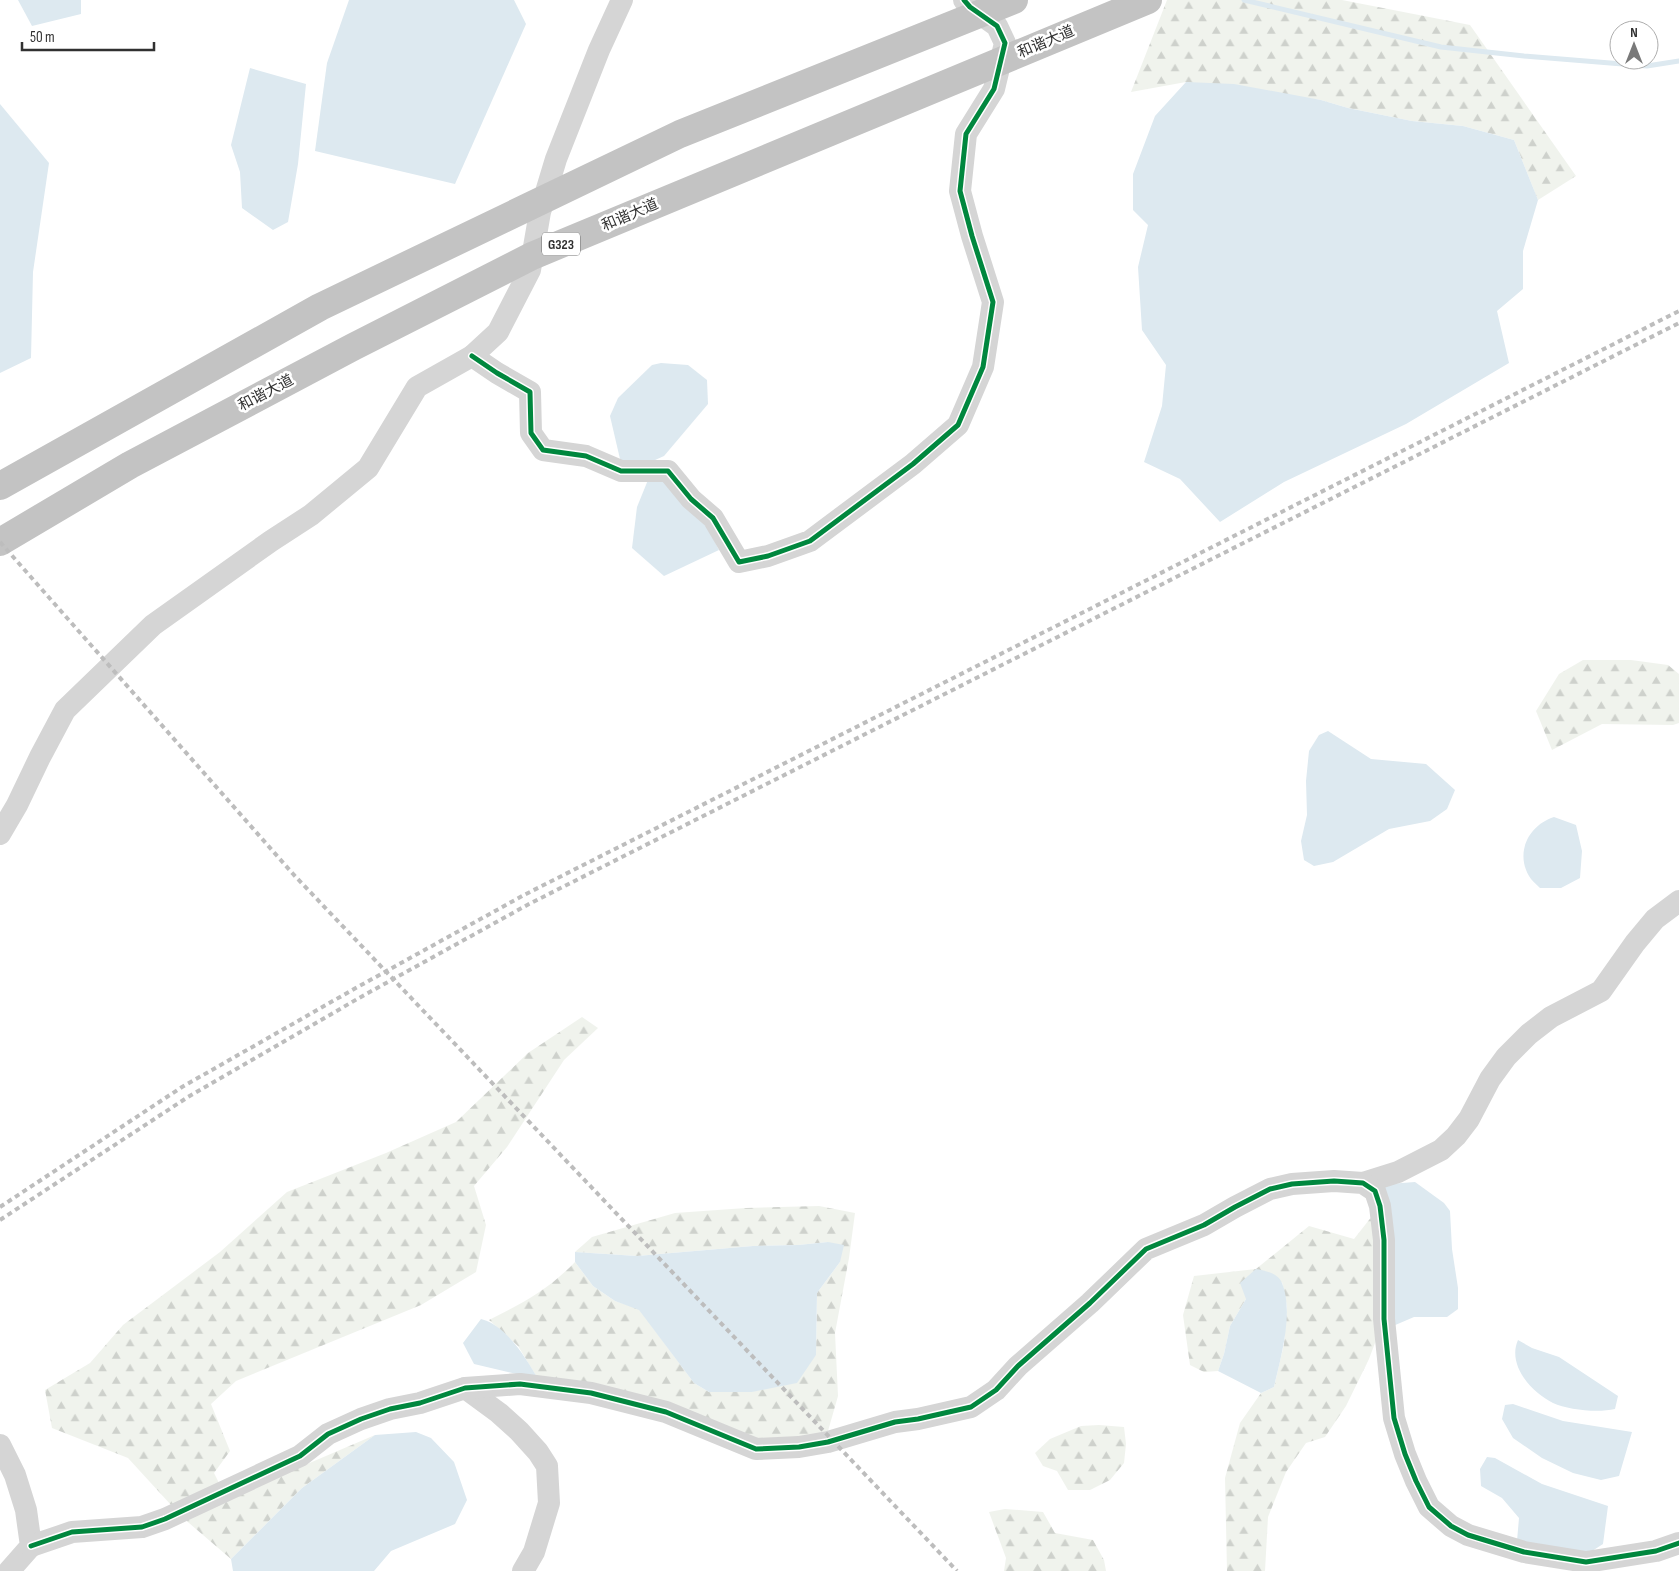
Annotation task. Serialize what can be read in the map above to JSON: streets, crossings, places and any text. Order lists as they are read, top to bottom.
{
  "streets": {
    "highway": ["和谐大道", "G323"]
  },
  "scale_bar": "50 m",
  "north": "top"
}
